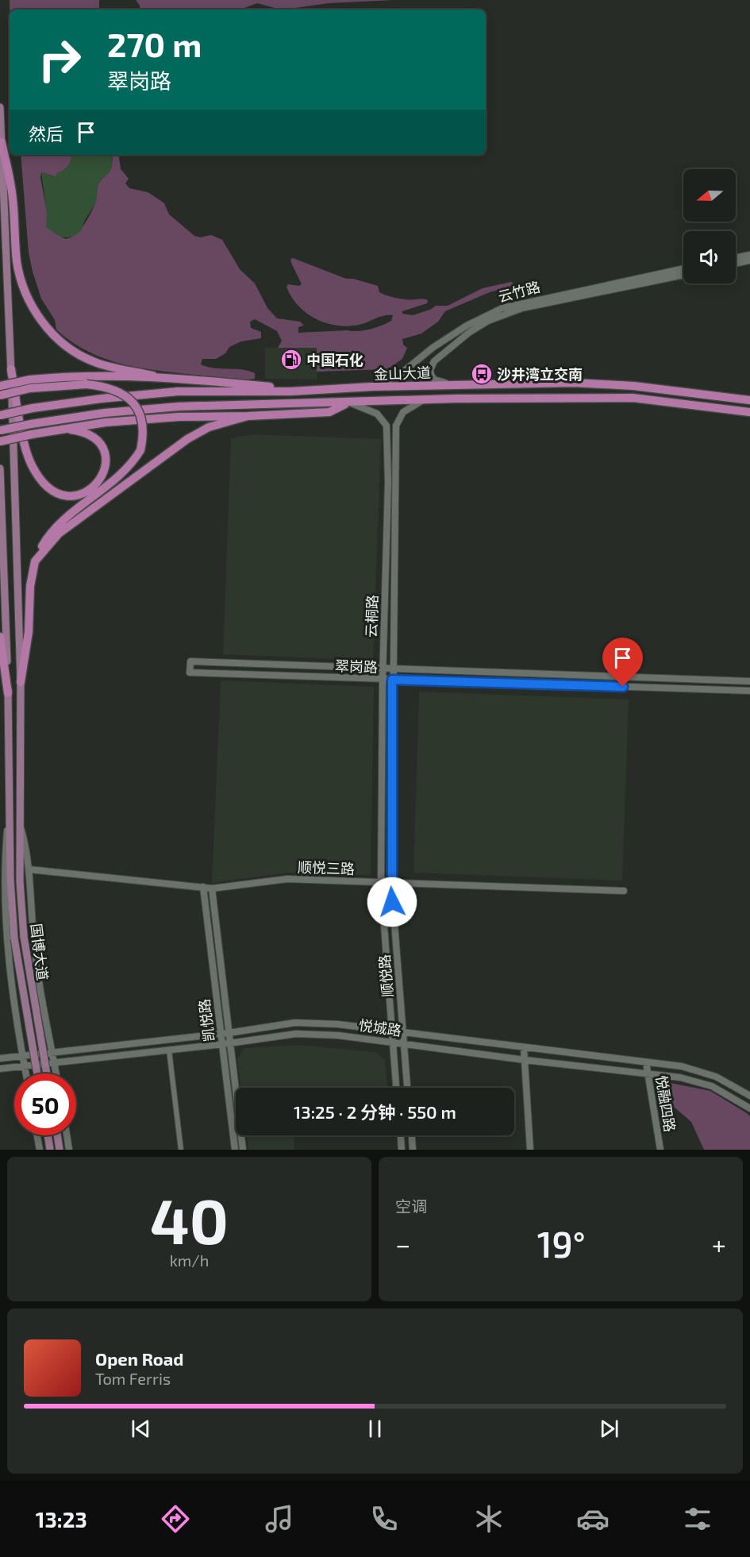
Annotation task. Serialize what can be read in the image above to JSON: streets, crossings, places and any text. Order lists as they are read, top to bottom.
{
  "streets": {
    "highway": ["金山大道"],
    "main road": [
      "云竹路",
      "云桐路",
      "翠岗路",
      "顺悦三路",
      "国博大道",
      "顺悦路",
      "凯悦路",
      "悦城路",
      "悦融四路"
    ]
  },
  "crossings": [
    ["云竹路", "金山大道"],
    ["金山大道", "云桐路"],
    ["云桐路", "翠岗路"],
    ["云桐路", "顺悦三路"],
    ["云桐路", "顺悦路"],
    ["顺悦三路", "顺悦路"],
    ["顺悦三路", "凯悦路"],
    ["顺悦路", "悦城路"],
    ["凯悦路", "悦城路"],
    ["悦城路", "悦融四路"]
  ],
  "places": {
    "fuel station": ["中国石化"],
    "bus stop": ["沙井湾立交南"]
  },
  "north": "left",
  "page": {
    "turn": ["270 m", "翠岗路"],
    "then": "然后",
    "limit": "50",
    "trip": "13:25 · 2 分钟 · 550 m",
    "tile": [
      ["40", "km/h"],
      "空调"
    ],
    "heat": ["−", "19°", "+"],
    "song": ["Open Road", "Tom Ferris"],
    "tabs": "13:23"
  }
}
